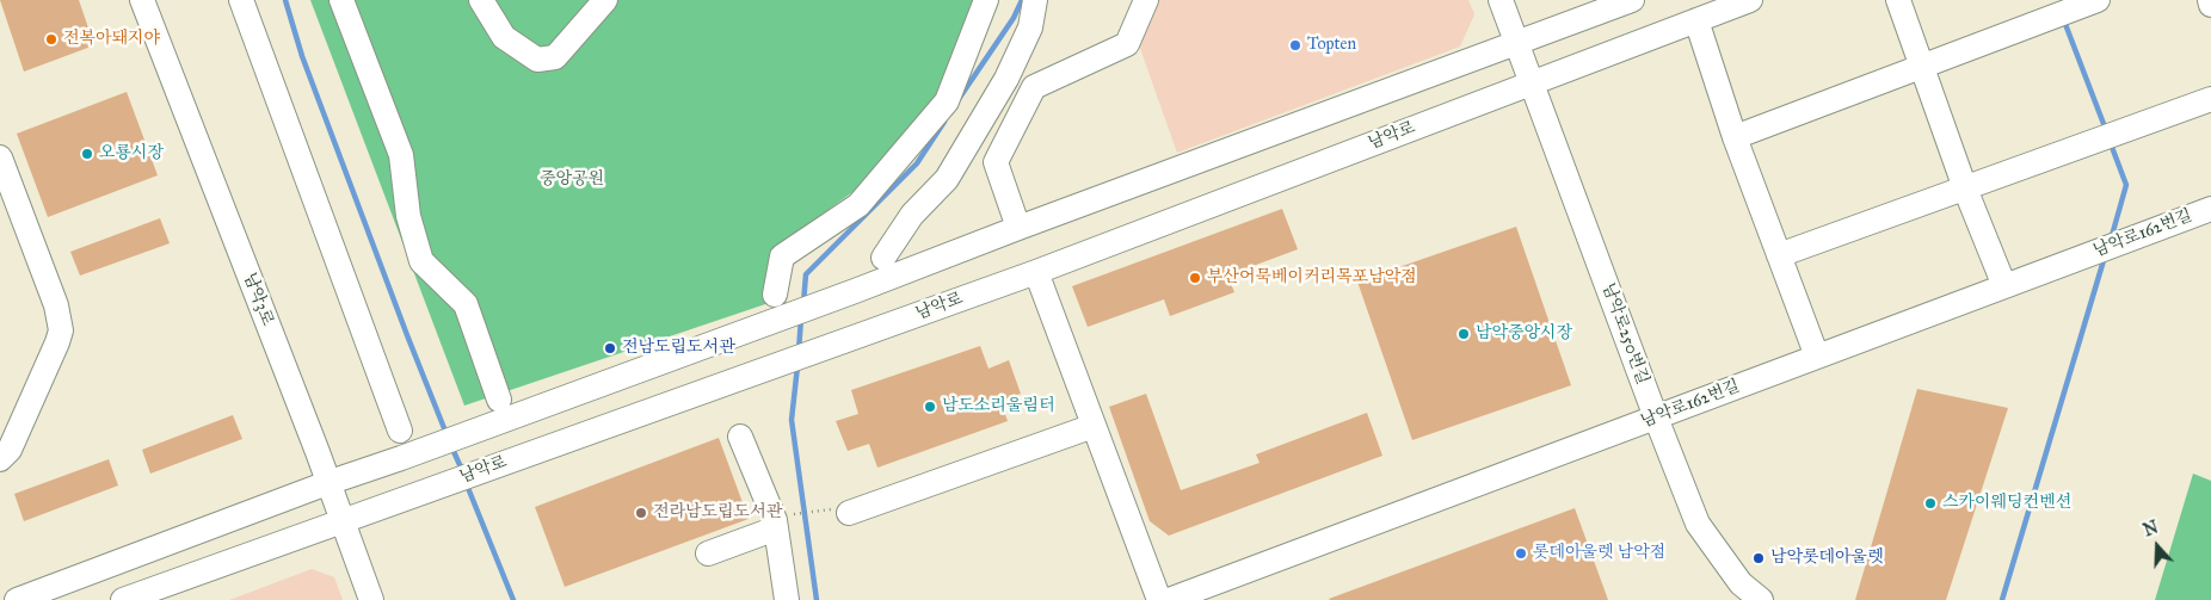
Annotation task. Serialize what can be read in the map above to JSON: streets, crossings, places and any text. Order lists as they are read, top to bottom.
{
  "streets": {
    "street": [
      "남악로",
      "남악로162번길",
      "남악3로",
      "남악로250번길"
    ]
  },
  "crossings": [
    ["남악로", "남악3로"],
    ["남악로", "남악로250번길"],
    ["남악로162번길", "남악로250번길"]
  ],
  "parks": ["중앙공원"],
  "places": [
    "전복아돼지야",
    "Topten",
    "오룡시장",
    "부산어묵베이커리목포남악점",
    "남악중앙시장",
    "전남도립도서관",
    "남도소리울림터",
    "스카이웨딩컨벤션",
    "전라남도립도서관",
    "롯데아울렛 남악점",
    "남악롯데아울렛"
  ],
  "north": "top"
}
